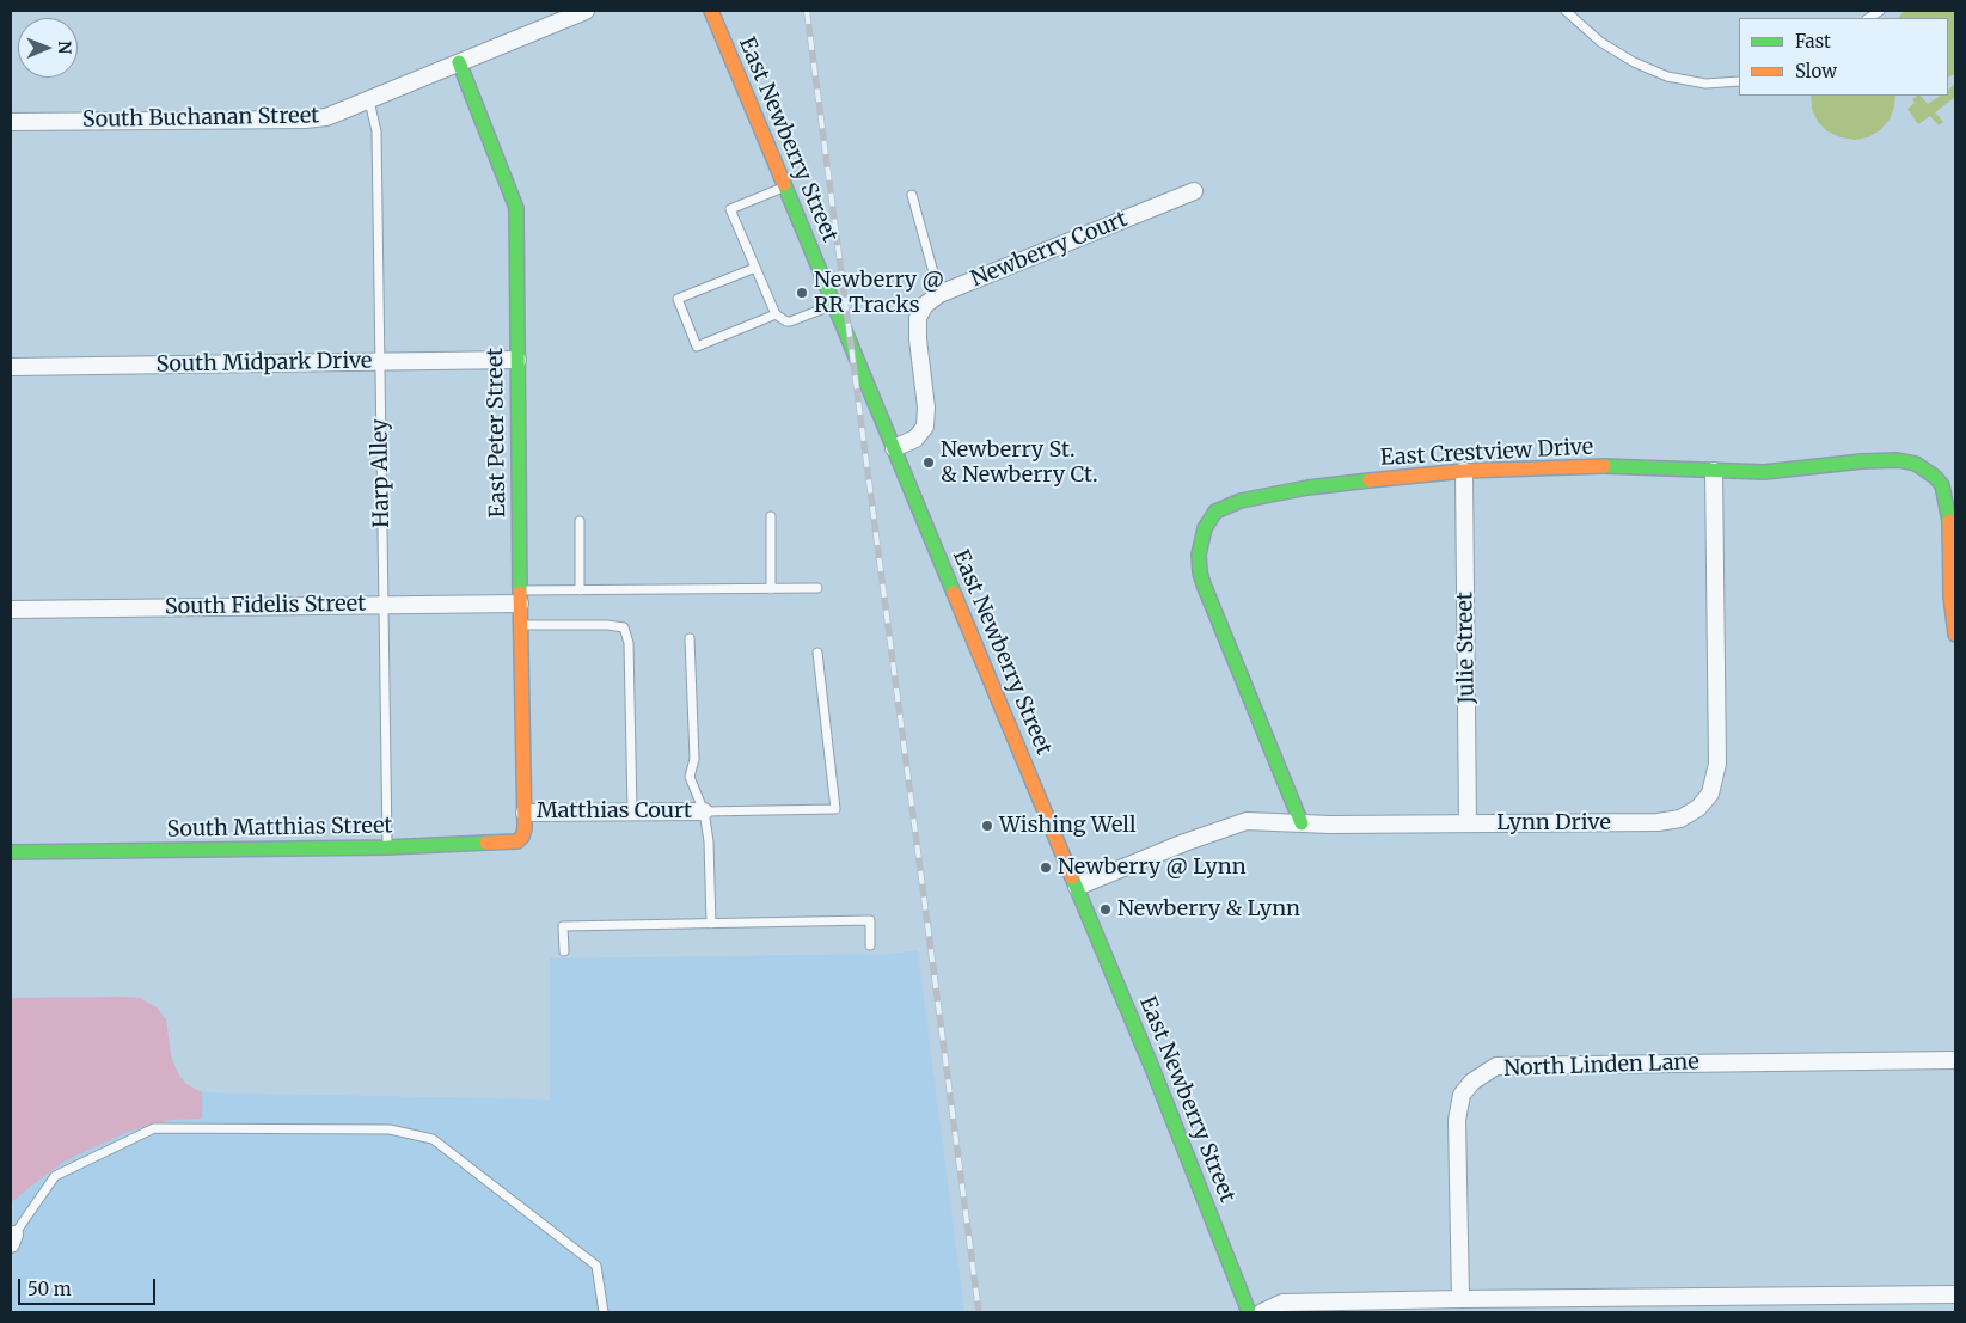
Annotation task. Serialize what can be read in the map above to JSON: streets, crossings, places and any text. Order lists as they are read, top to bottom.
{
  "streets": {
    "street": [
      "South Buchanan Street",
      "East Newberry Street",
      "Newberry Court",
      "South Midpark Drive",
      "East Peter Street",
      "East Crestview Drive",
      "South Fidelis Street",
      "Julie Street",
      "Matthias Court",
      "Lynn Drive",
      "South Matthias Street",
      "North Linden Lane"
    ],
    "lane": ["Harp Alley"]
  },
  "crossings": [
    ["South Buchanan Street", "East Peter Street"],
    ["South Buchanan Street", "Harp Alley"],
    ["East Newberry Street", "Newberry Court"],
    ["East Newberry Street", "Lynn Drive"],
    ["South Midpark Drive", "East Peter Street"],
    ["South Midpark Drive", "Harp Alley"],
    ["East Peter Street", "South Fidelis Street"],
    ["East Peter Street", "Matthias Court"],
    ["East Peter Street", "South Matthias Street"],
    ["East Crestview Drive", "Julie Street"],
    ["East Crestview Drive", "Lynn Drive"],
    ["Harp Alley", "South Fidelis Street"],
    ["Harp Alley", "South Matthias Street"],
    ["Julie Street", "Lynn Drive"],
    ["Matthias Court", "South Matthias Street"]
  ],
  "places": [
    "Newberry @ RR Tracks",
    "Newberry St. & Newberry Ct.",
    "Wishing Well",
    "Newberry @ Lynn",
    "Newberry & Lynn"
  ],
  "legend": ["Fast", "Slow"],
  "scale_bar": "50 m",
  "north": "right"
}
